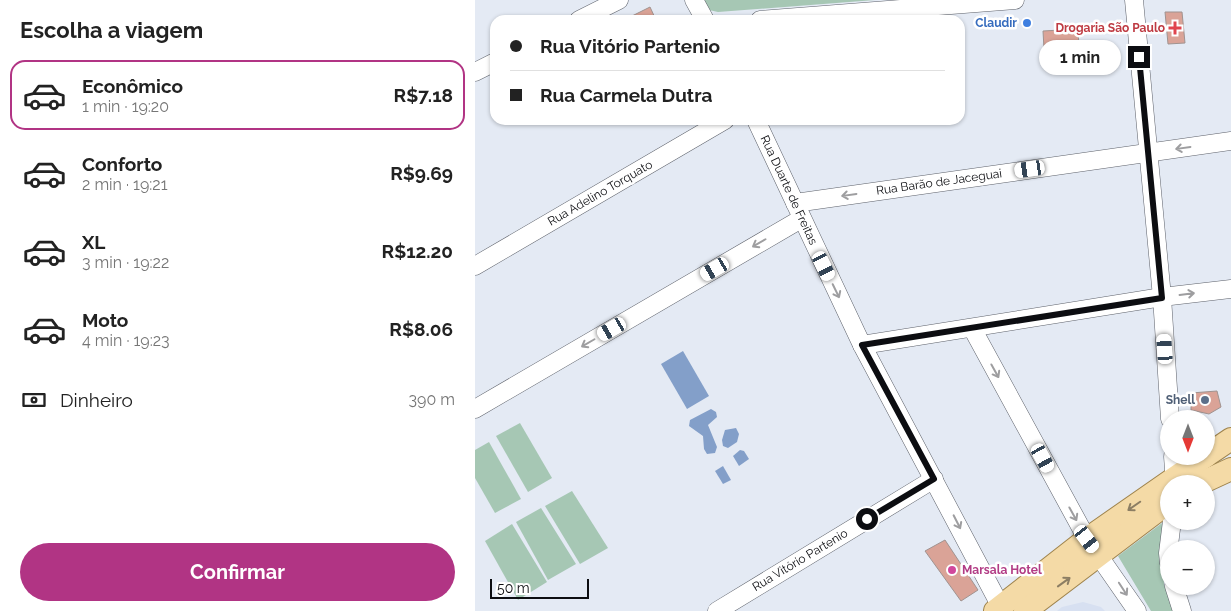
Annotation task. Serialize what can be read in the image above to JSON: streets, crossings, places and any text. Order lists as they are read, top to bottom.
{
  "streets": {
    "street": [
      "Rua Barão de Jaceguai",
      "Rua Duarte de Freitas",
      "Rua Adelino Torquato",
      "Rua Vitório Partenio"
    ]
  },
  "crossings": [
    ["Rua Barão de Jaceguai", "Rua Duarte de Freitas"],
    ["Rua Duarte de Freitas", "Rua Vitório Partenio"]
  ],
  "places": {
    "other": ["Claudir", "Shell", "Marsala Hotel"],
    "health": ["Drogaria São Paulo"]
  },
  "scale_bar": "50 m",
  "north": "bottom",
  "page": {
    "heading": "Escolha a viagem",
    "banner": ["Rua Vitório Partenio", "Rua Carmela Dutra"],
    "bubble": "1 min",
    "list": [
      {
        "name": "Econômico",
        "note": "1 min · 19:20",
        "value": "R$7.18"
      },
      {
        "name": "Conforto",
        "note": "2 min · 19:21",
        "value": "R$9.69"
      },
      {
        "name": "XL",
        "note": "3 min · 19:22",
        "value": "R$12.20"
      },
      {
        "name": "Moto",
        "note": "4 min · 19:23",
        "value": "R$8.06"
      }
    ],
    "pay": ["Dinheiro", "390 m"],
    "map_buttons": ["+", "−"],
    "buttons": "Confirmar",
    "scale": "50 m"
  }
}
